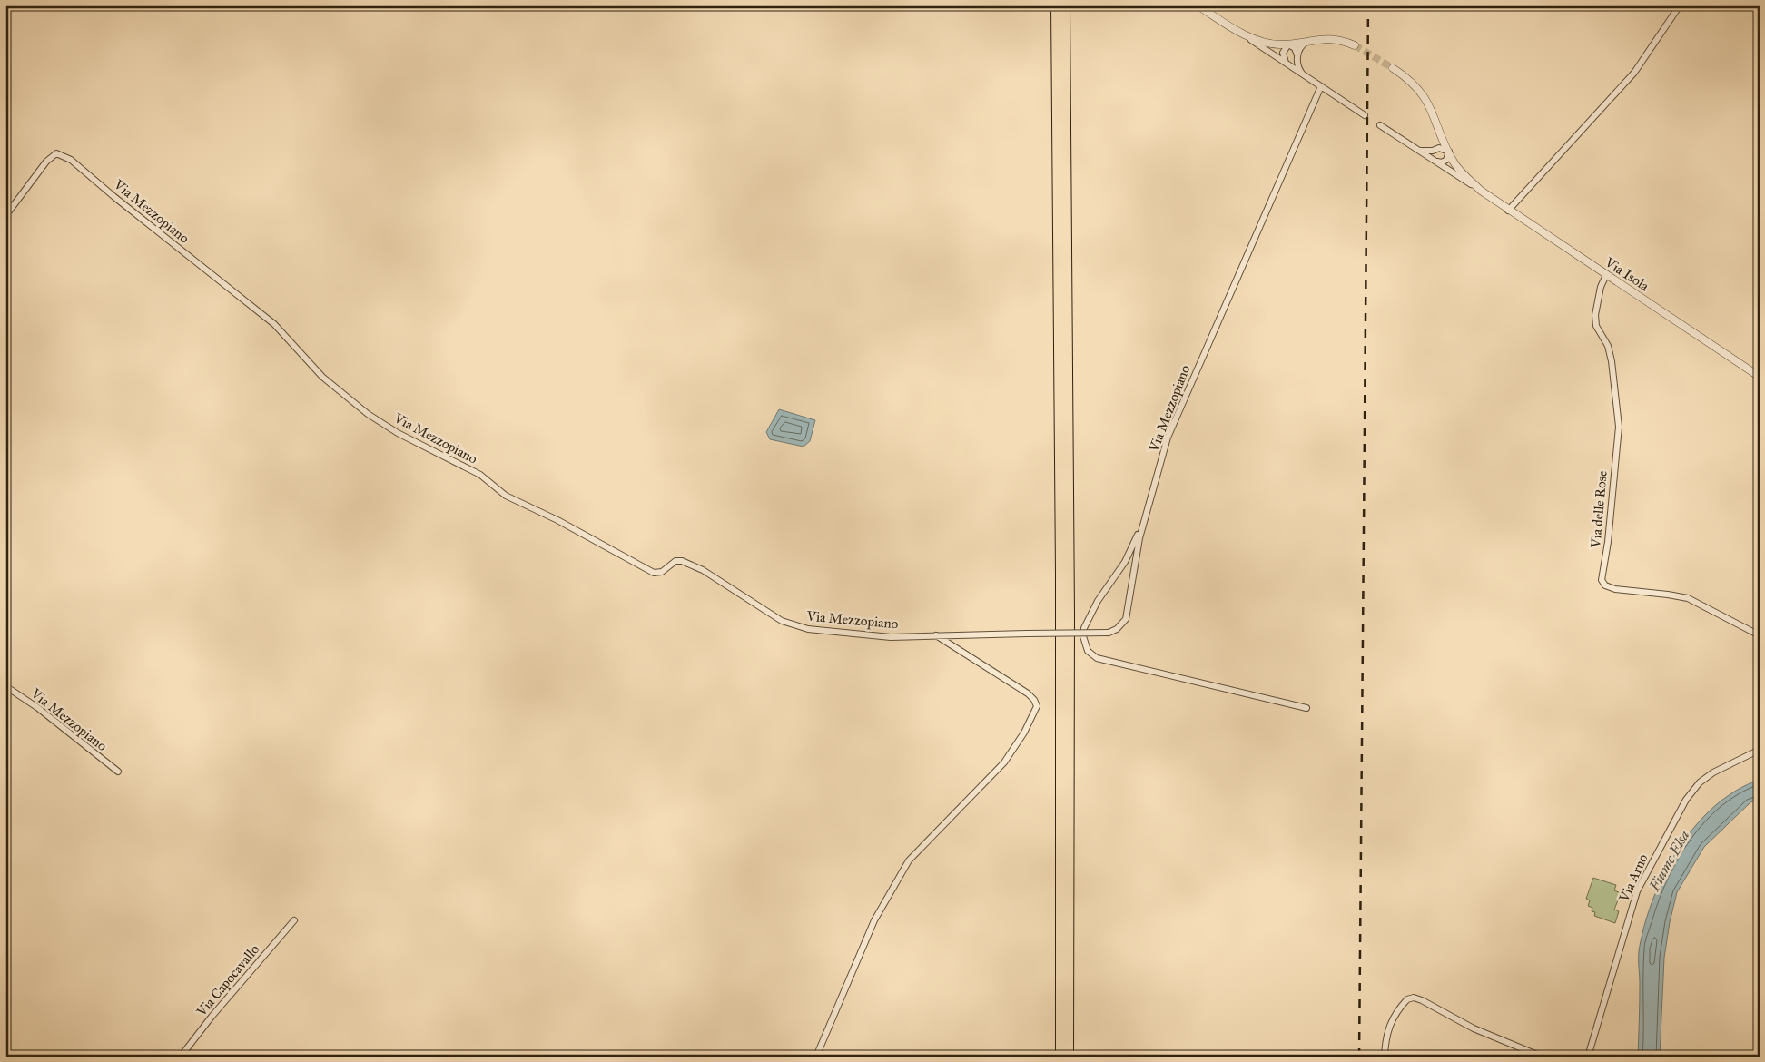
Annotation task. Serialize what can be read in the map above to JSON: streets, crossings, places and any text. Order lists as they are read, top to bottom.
{
  "streets": {
    "street": [
      "Via Mezzopiano",
      "Via Isola",
      "Via delle Rose",
      "Via Arno",
      "Via Capocavallo"
    ]
  },
  "crossings": [
    ["Via Isola", "Via delle Rose"]
  ],
  "water": ["Fiume Elsa"]
}
